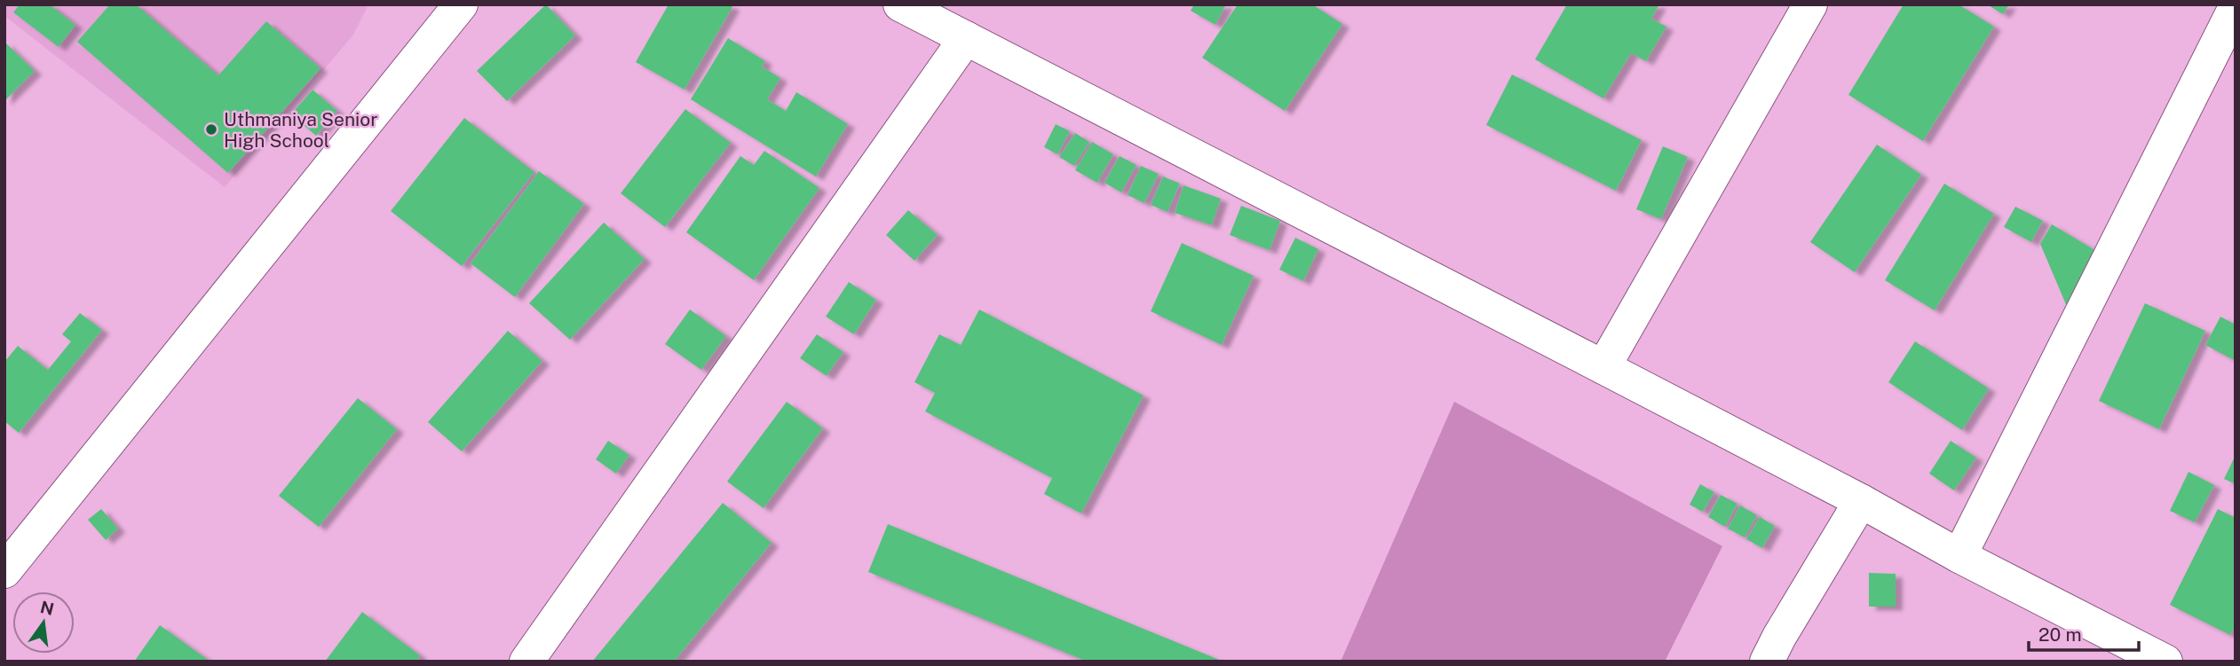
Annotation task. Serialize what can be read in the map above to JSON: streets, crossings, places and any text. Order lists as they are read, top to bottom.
{
  "places": ["Uthmaniya Senior High School"],
  "scale_bar": "20 m",
  "north": "top"
}
